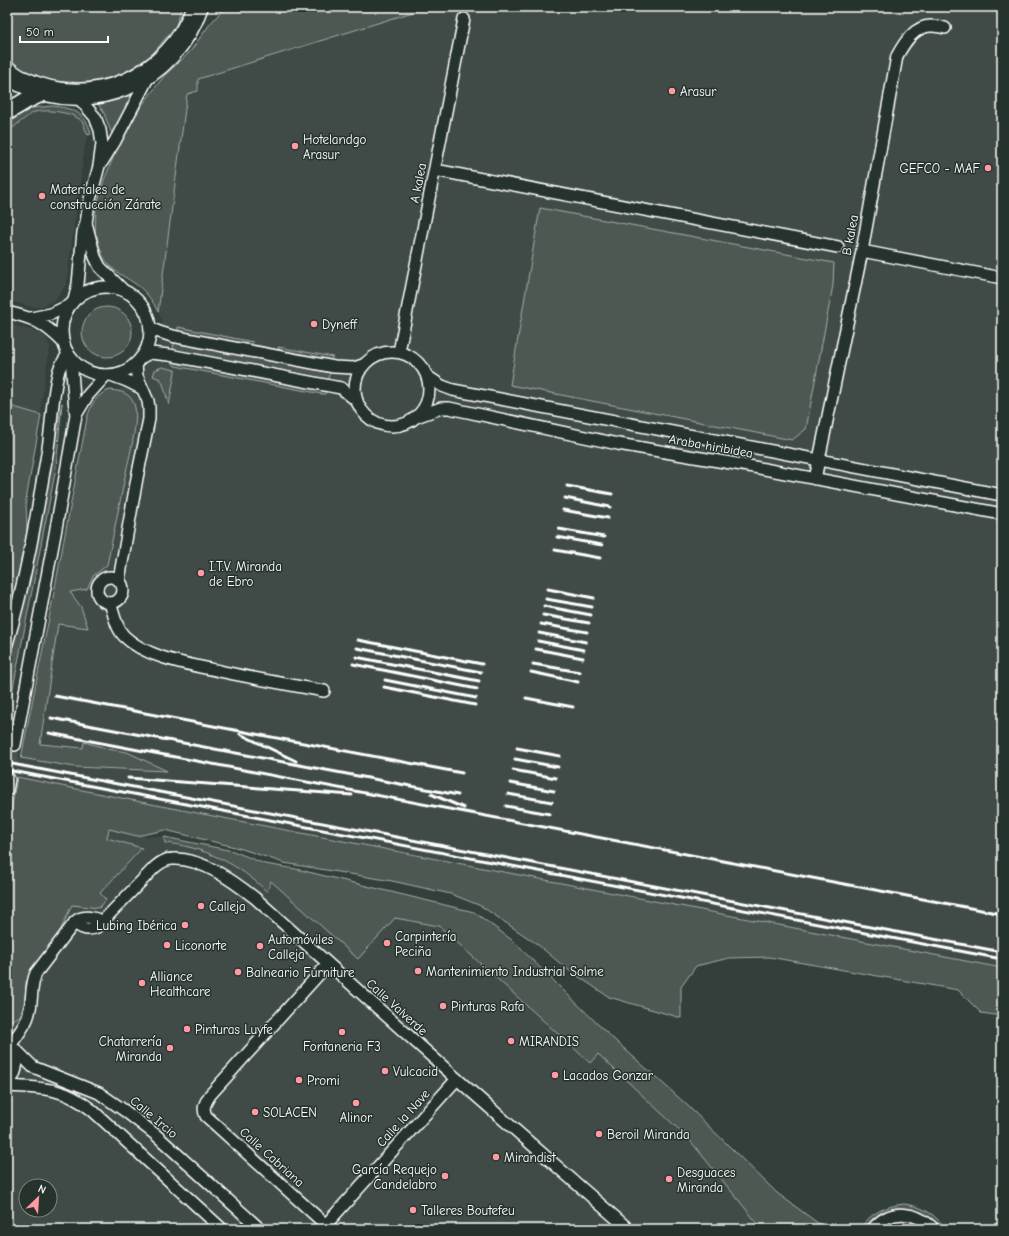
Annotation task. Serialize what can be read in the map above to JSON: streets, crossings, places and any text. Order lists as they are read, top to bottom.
{
  "streets": {
    "street": [
      "A kalea",
      "B kalea",
      "Araba hiribidea",
      "Calle Valverde",
      "Calle Ircio",
      "Calle la Nave",
      "Calle Cabriana"
    ]
  },
  "crossings": [
    ["A kalea", "Araba hiribidea"],
    ["B kalea", "Araba hiribidea"],
    ["Calle Valverde", "Calle Ircio"],
    ["Calle Valverde", "Calle la Nave"],
    ["Calle Valverde", "Calle Cabriana"],
    ["Calle la Nave", "Calle Cabriana"]
  ],
  "places": [
    "Arasur",
    "Hotelandgo Arasur",
    "GEFCO - MAF",
    "Materiales de construcción Zárate",
    "Dyneff",
    "I.T.V. Miranda de Ebro",
    "Calleja",
    "Lubing Ibérica",
    "Carpintería Peciña",
    "Liconorte",
    "Automóviles Calleja",
    "Mantenimiento Industrial Solme",
    "Balneario Furniture",
    "Alliance Healthcare",
    "Pinturas Rafa",
    "Pinturas Luyfe",
    "Fontaneria F3",
    "MIRANDIS",
    "Chatarrería Miranda",
    "Vulcacid",
    "Lacados Gonzar",
    "Promi",
    "Alinor",
    "SOLACEN",
    "Beroil Miranda",
    "Mirandist",
    "García Requejo Candelabro",
    "Desguaces Miranda",
    "Talleres Boutefeu"
  ],
  "scale_bar": "50 m",
  "north": "top right"
}
